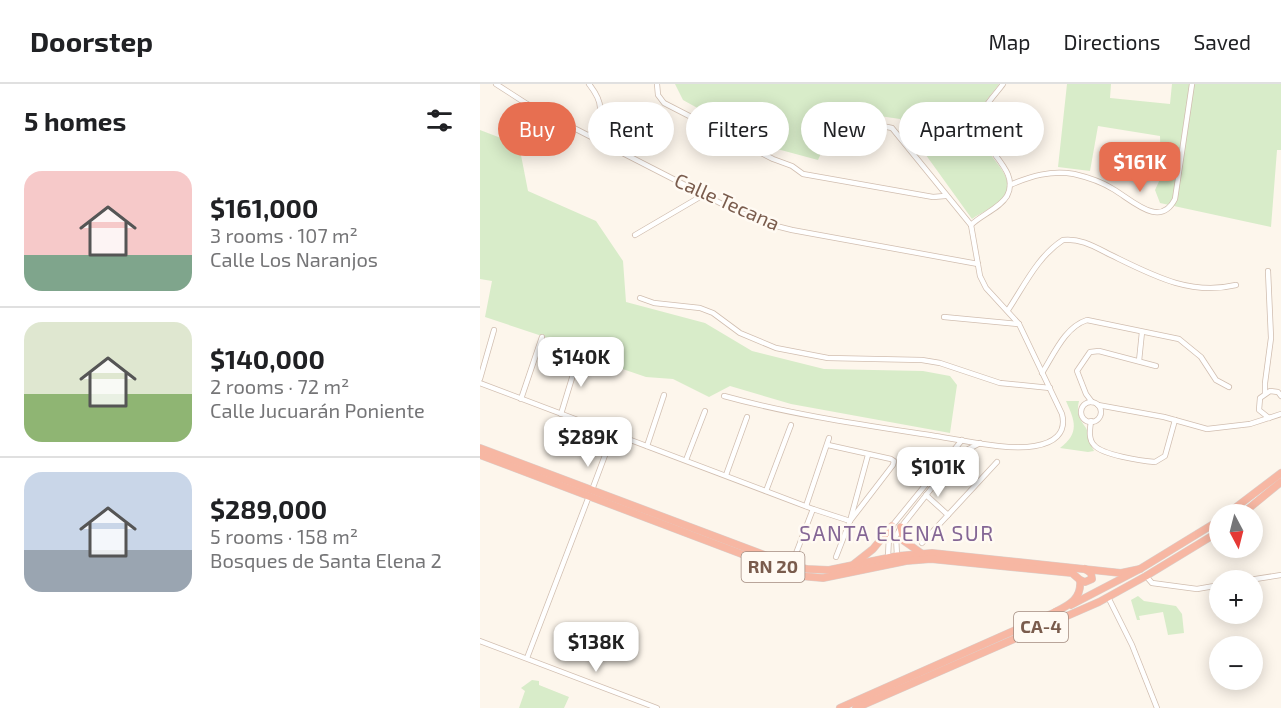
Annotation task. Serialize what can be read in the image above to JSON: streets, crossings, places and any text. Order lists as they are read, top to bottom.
{
  "streets": {
    "highway": ["RN 20", "CA-4"],
    "street": ["Calle Tecana"]
  },
  "crossings": [
    ["RN 20", "CA-4"]
  ],
  "districts": ["SANTA ELENA SUR"],
  "north": "bottom",
  "page": {
    "header": "Doorstep",
    "nav": ["Map", "Directions", "Saved"],
    "heading": "5 homes",
    "chip": [
      "Buy",
      "Rent",
      "Filters",
      "New",
      "Apartment"
    ],
    "price": [
      "$161K",
      "$140K",
      "$289K",
      "$101K",
      "$138K"
    ],
    "list": [
      {
        "name": "$161,000",
        "note": "3 rooms · 107 m² · Calle Los Naranjos"
      },
      {
        "name": "$140,000",
        "note": "2 rooms · 72 m² · Calle Jucuarán Poniente"
      },
      {
        "name": "$289,000",
        "note": "5 rooms · 158 m² · Bosques de Santa Elena 2"
      }
    ],
    "map_buttons": ["+", "−"]
  }
}
